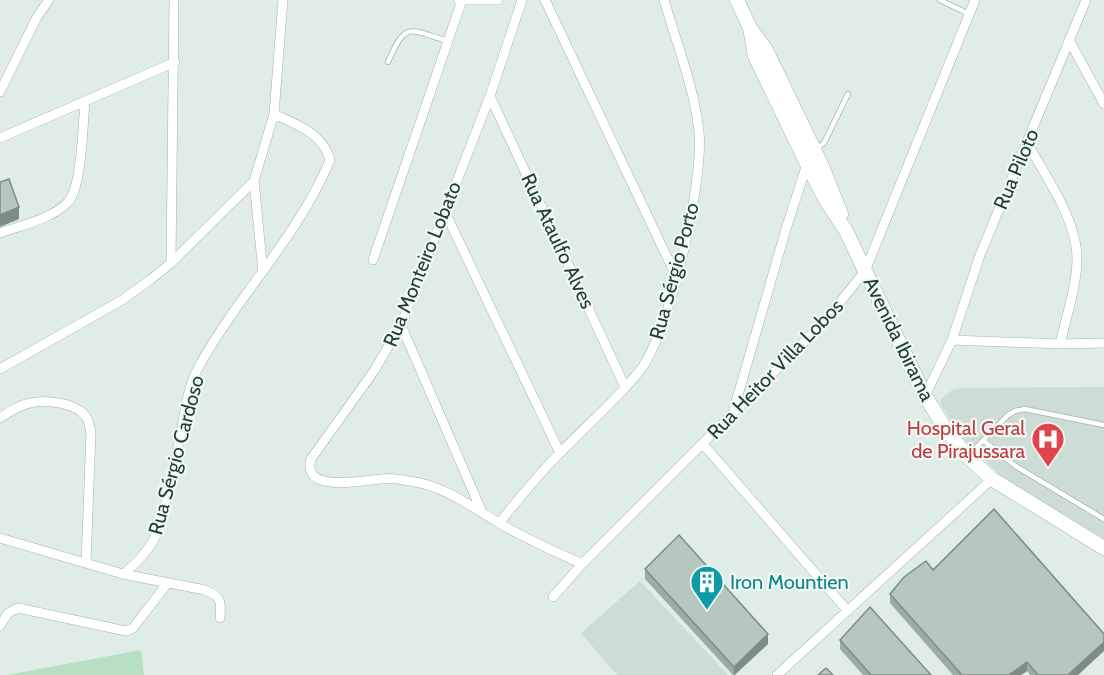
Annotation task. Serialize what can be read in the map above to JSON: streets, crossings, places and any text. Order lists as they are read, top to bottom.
{
  "streets": {
    "main road": ["Avenida Ibirama"],
    "street": [
      "Rua Piloto",
      "Rua Ataulfo Alves",
      "Rua Monteiro Lobato",
      "Rua Sérgio Porto",
      "Rua Heitor Villa Lobos",
      "Rua Sérgio Cardoso"
    ]
  },
  "crossings": [
    ["Rua Piloto", "Avenida Ibirama"],
    ["Rua Ataulfo Alves", "Rua Monteiro Lobato"],
    ["Rua Ataulfo Alves", "Rua Sérgio Porto"],
    ["Rua Monteiro Lobato", "Rua Sérgio Porto"],
    ["Rua Monteiro Lobato", "Rua Heitor Villa Lobos"],
    ["Avenida Ibirama", "Rua Heitor Villa Lobos"]
  ],
  "places": {
    "hospital": ["Hospital Geral de Pirajussara"],
    "building": ["Iron Mountien"]
  }
}
